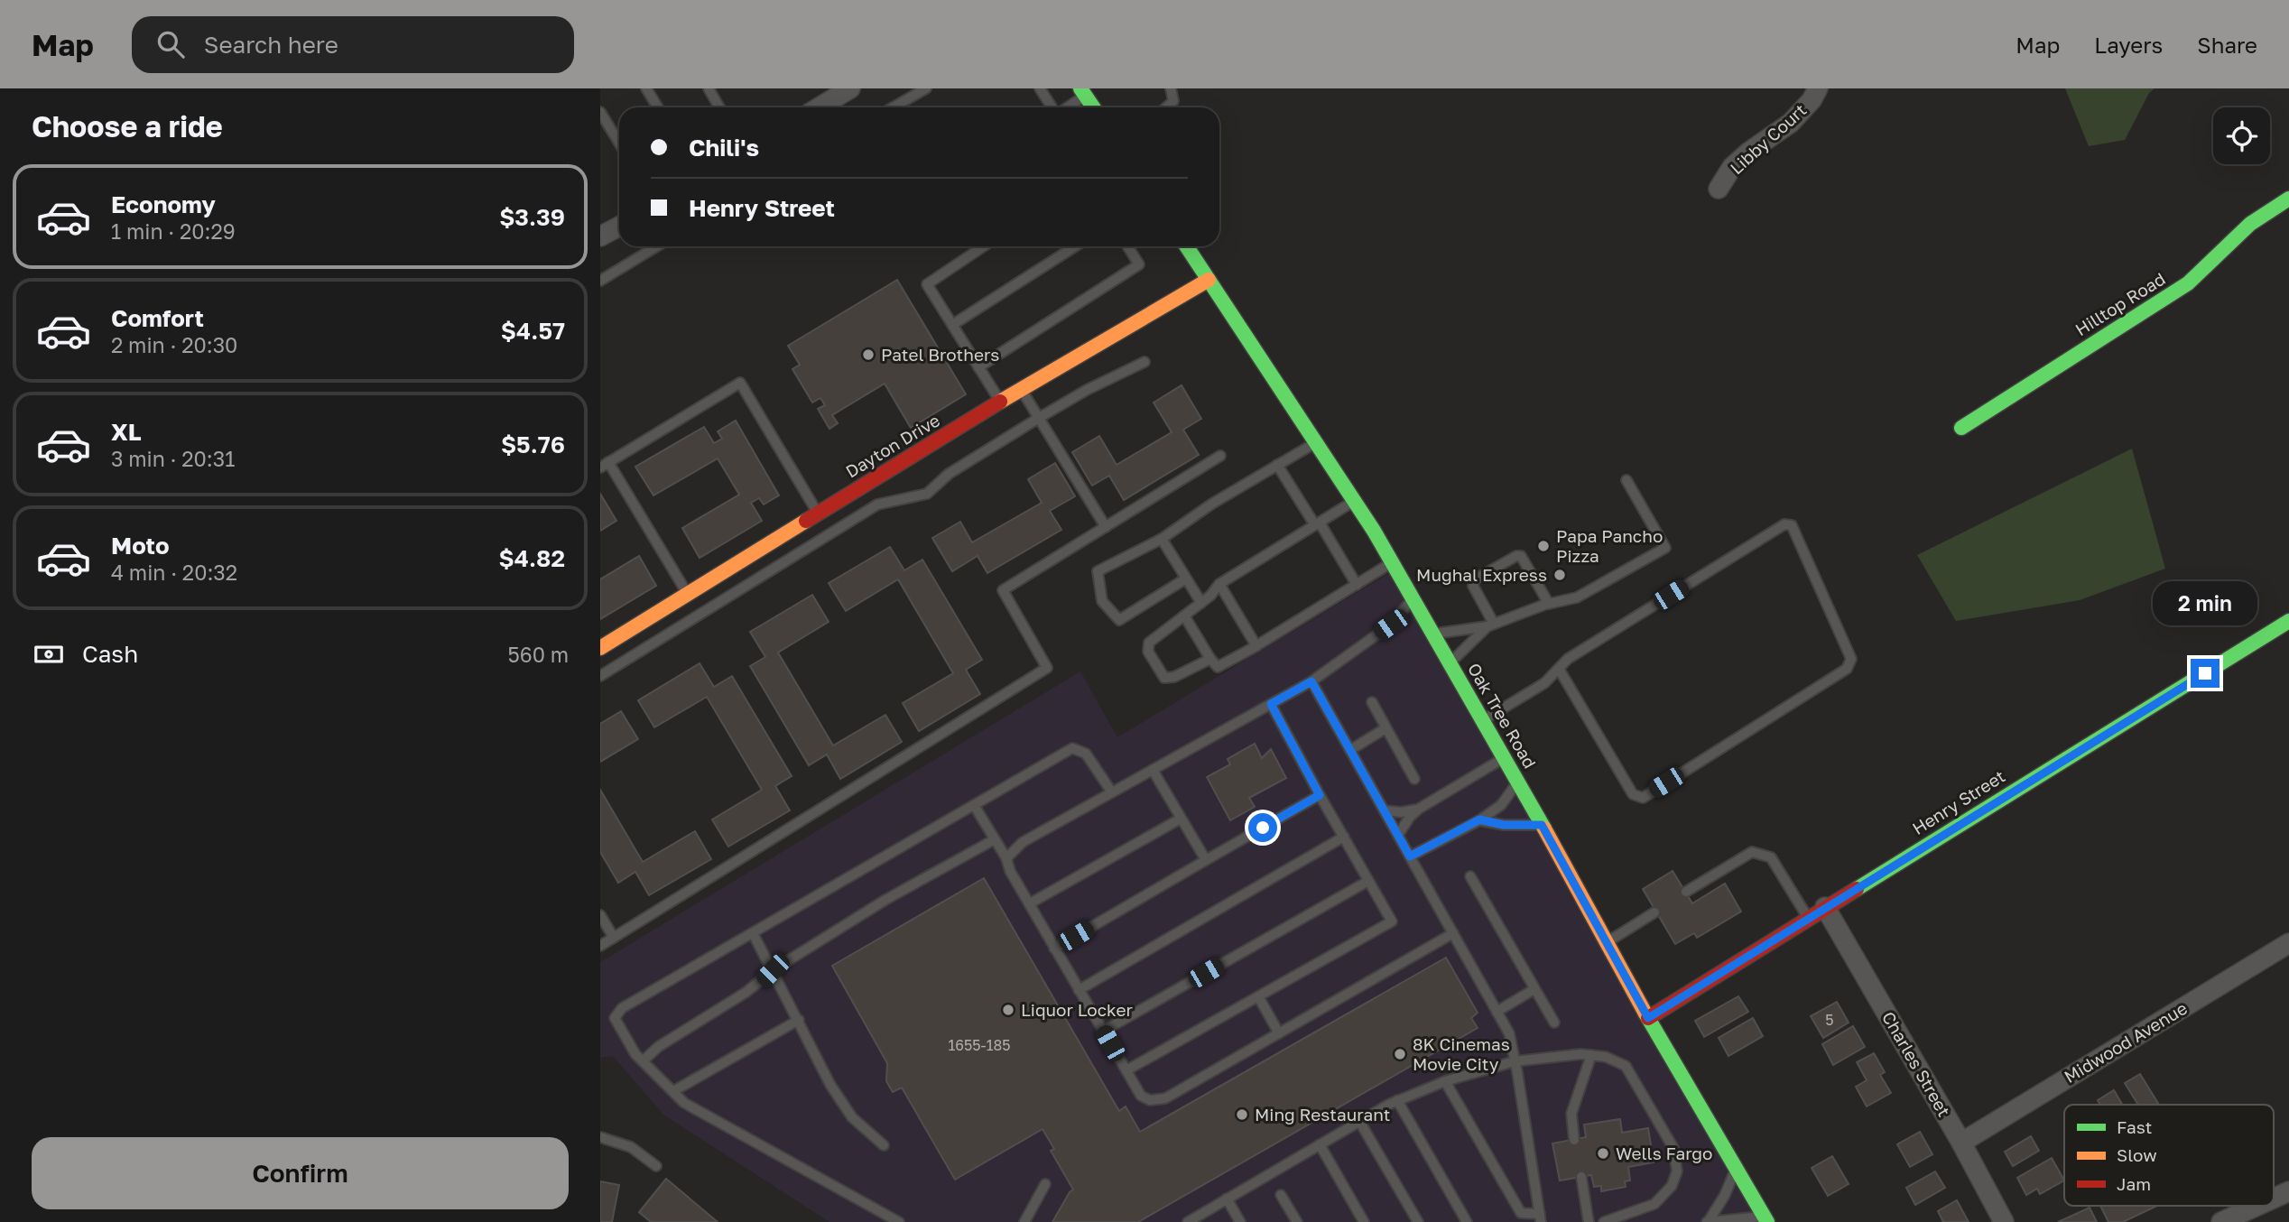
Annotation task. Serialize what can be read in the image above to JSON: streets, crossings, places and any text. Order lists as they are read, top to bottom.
{
  "streets": {
    "street": [
      "Libby Court",
      "Hilltop Road",
      "Dayton Drive",
      "Oak Tree Road",
      "Henry Street",
      "Midwood Avenue",
      "Charles Street"
    ]
  },
  "crossings": [
    ["Dayton Drive", "Oak Tree Road"],
    ["Oak Tree Road", "Henry Street"],
    ["Henry Street", "Charles Street"],
    ["Midwood Avenue", "Charles Street"]
  ],
  "places": [
    "Patel Brothers",
    "Papa Pancho Pizza",
    "Mughal Express",
    "Liquor Locker",
    "8K Cinemas Movie City",
    "Ming Restaurant",
    "Wells Fargo"
  ],
  "house_numbers": ["5", "1655-185"],
  "legend": ["Fast", "Slow", "Jam"],
  "page": {
    "header": "Map",
    "search": "Search here",
    "nav": ["Map", "Layers", "Share"],
    "heading": "Choose a ride",
    "banner": ["Chili's", "Henry Street"],
    "list": [
      {
        "name": "Economy",
        "note": "1 min · 20:29",
        "value": "$3.39"
      },
      {
        "name": "Comfort",
        "note": "2 min · 20:30",
        "value": "$4.57"
      },
      {
        "name": "XL",
        "note": "3 min · 20:31",
        "value": "$5.76"
      },
      {
        "name": "Moto",
        "note": "4 min · 20:32",
        "value": "$4.82"
      }
    ],
    "bubble": "2 min",
    "pay": ["Cash", "560 m"],
    "buttons": "Confirm"
  }
}
